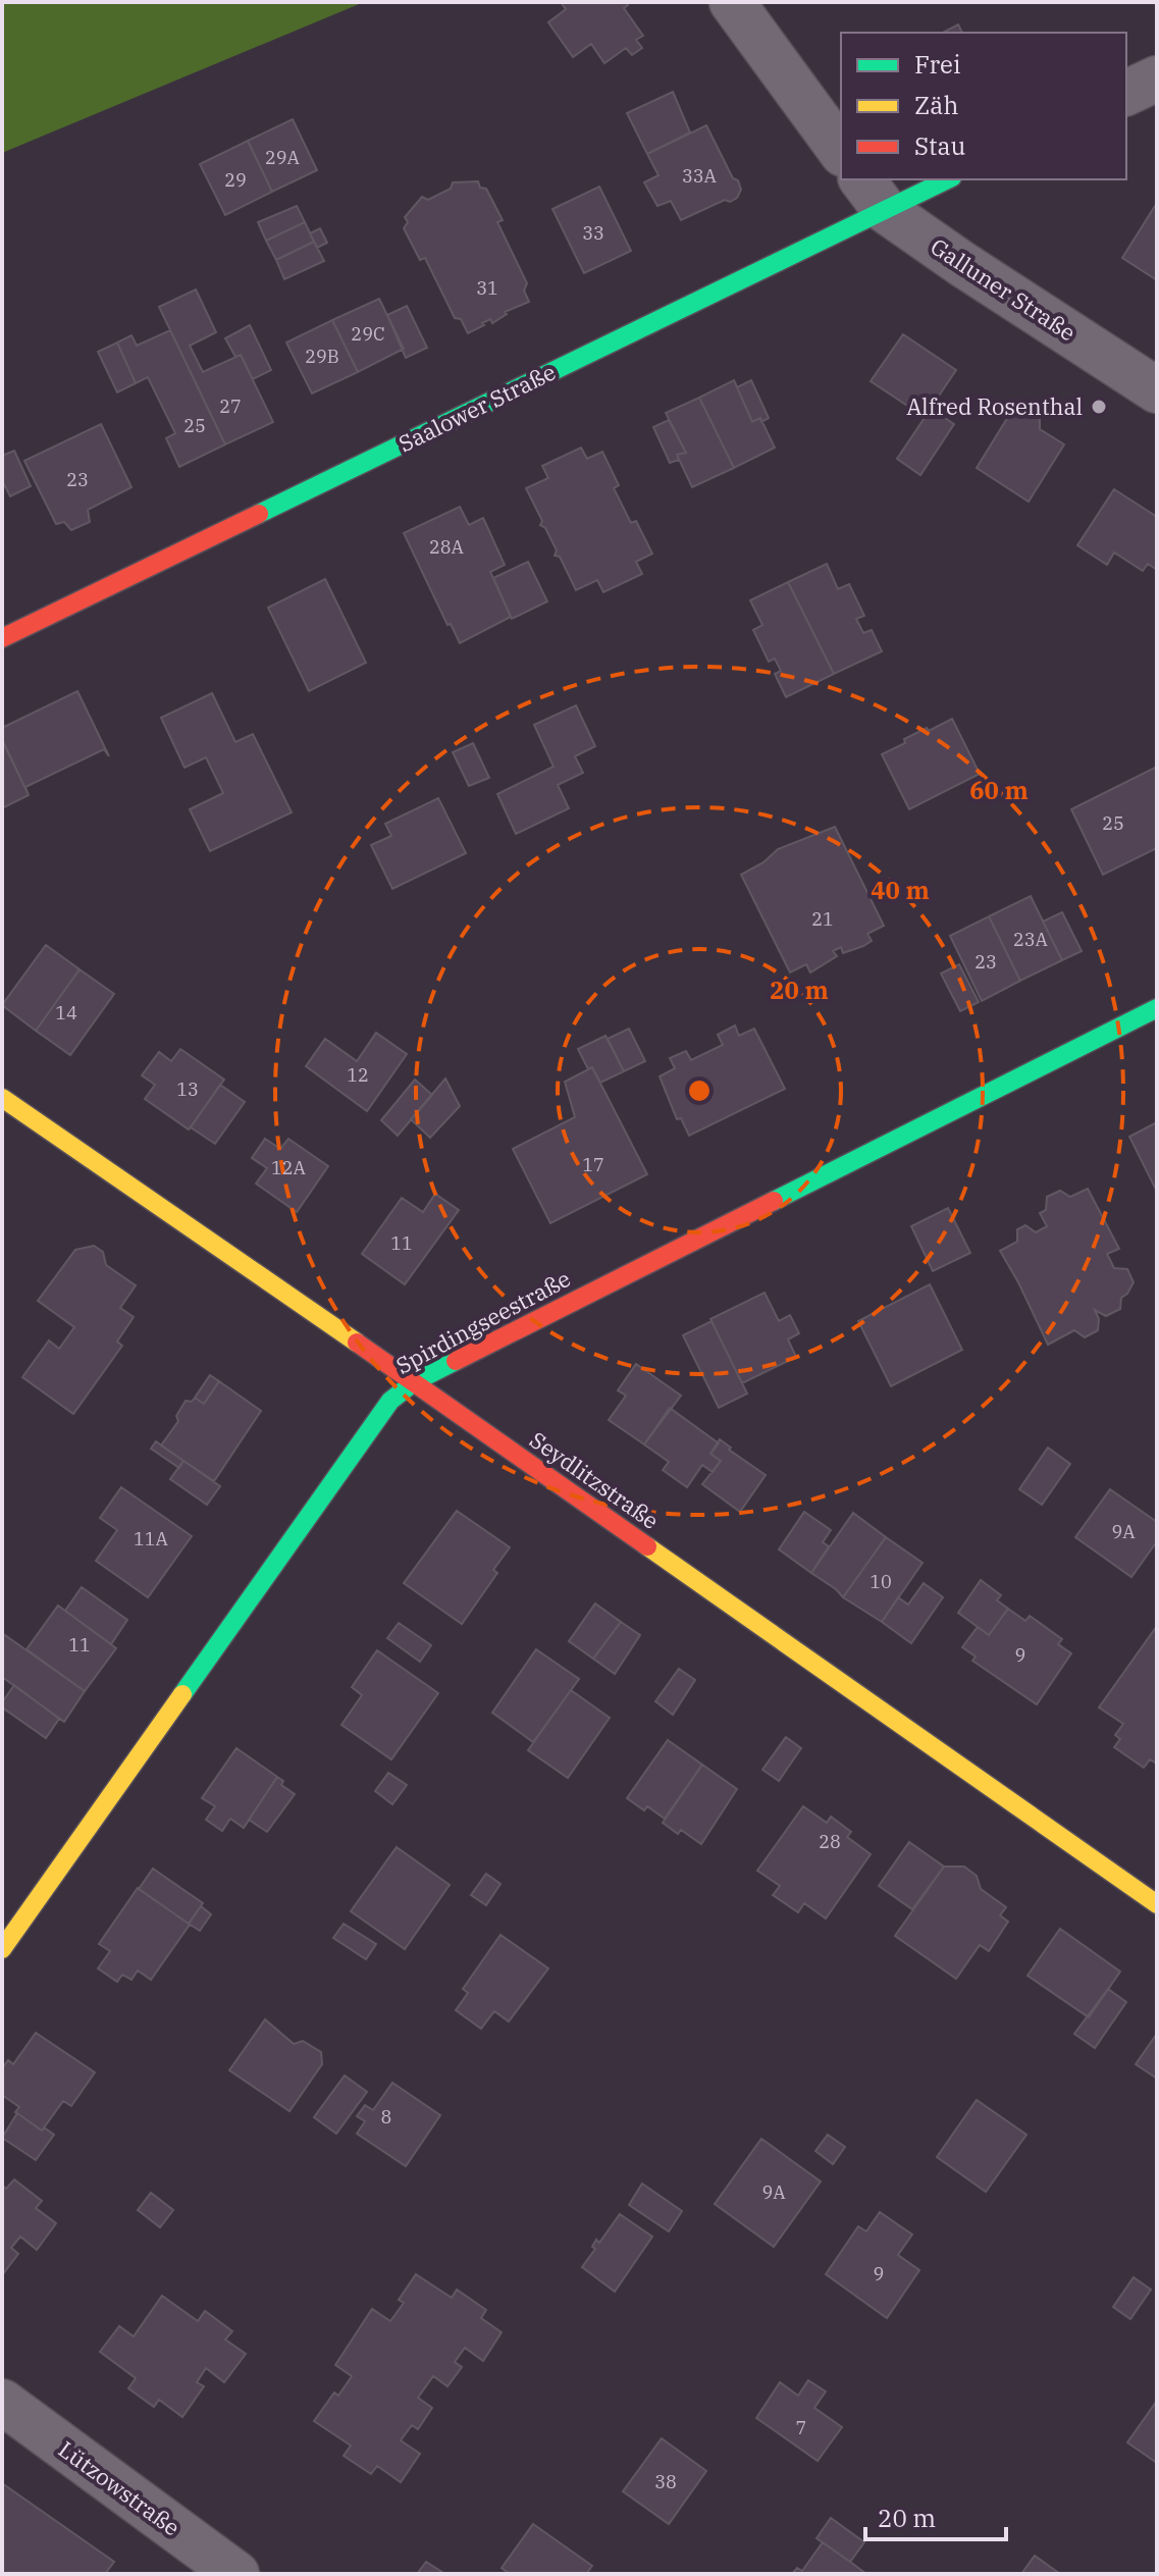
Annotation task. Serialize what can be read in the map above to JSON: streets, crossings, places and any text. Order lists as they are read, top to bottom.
{
  "streets": {
    "street": [
      "Galluner Straße",
      "Saalower Straße",
      "Spirdingseestraße",
      "Seydlitzstraße",
      "Lützowstraße"
    ]
  },
  "crossings": [
    ["Galluner Straße", "Saalower Straße"],
    ["Spirdingseestraße", "Seydlitzstraße"]
  ],
  "places": ["Alfred Rosenthal"],
  "house_numbers": [
    "29A",
    "33A",
    "29",
    "33",
    "31",
    "29C",
    "29B",
    "27",
    "25",
    "23",
    "28A",
    "25",
    "21",
    "23A",
    "23",
    "14",
    "12",
    "13",
    "17",
    "12A",
    "11",
    "9A",
    "11A",
    "10",
    "11",
    "9",
    "28",
    "8",
    "9A",
    "9",
    "7",
    "38"
  ],
  "legend": ["Frei", "Zäh", "Stau"],
  "scale_bar": "20 m",
  "rings": ["60 m", "40 m", "20 m"]
}
